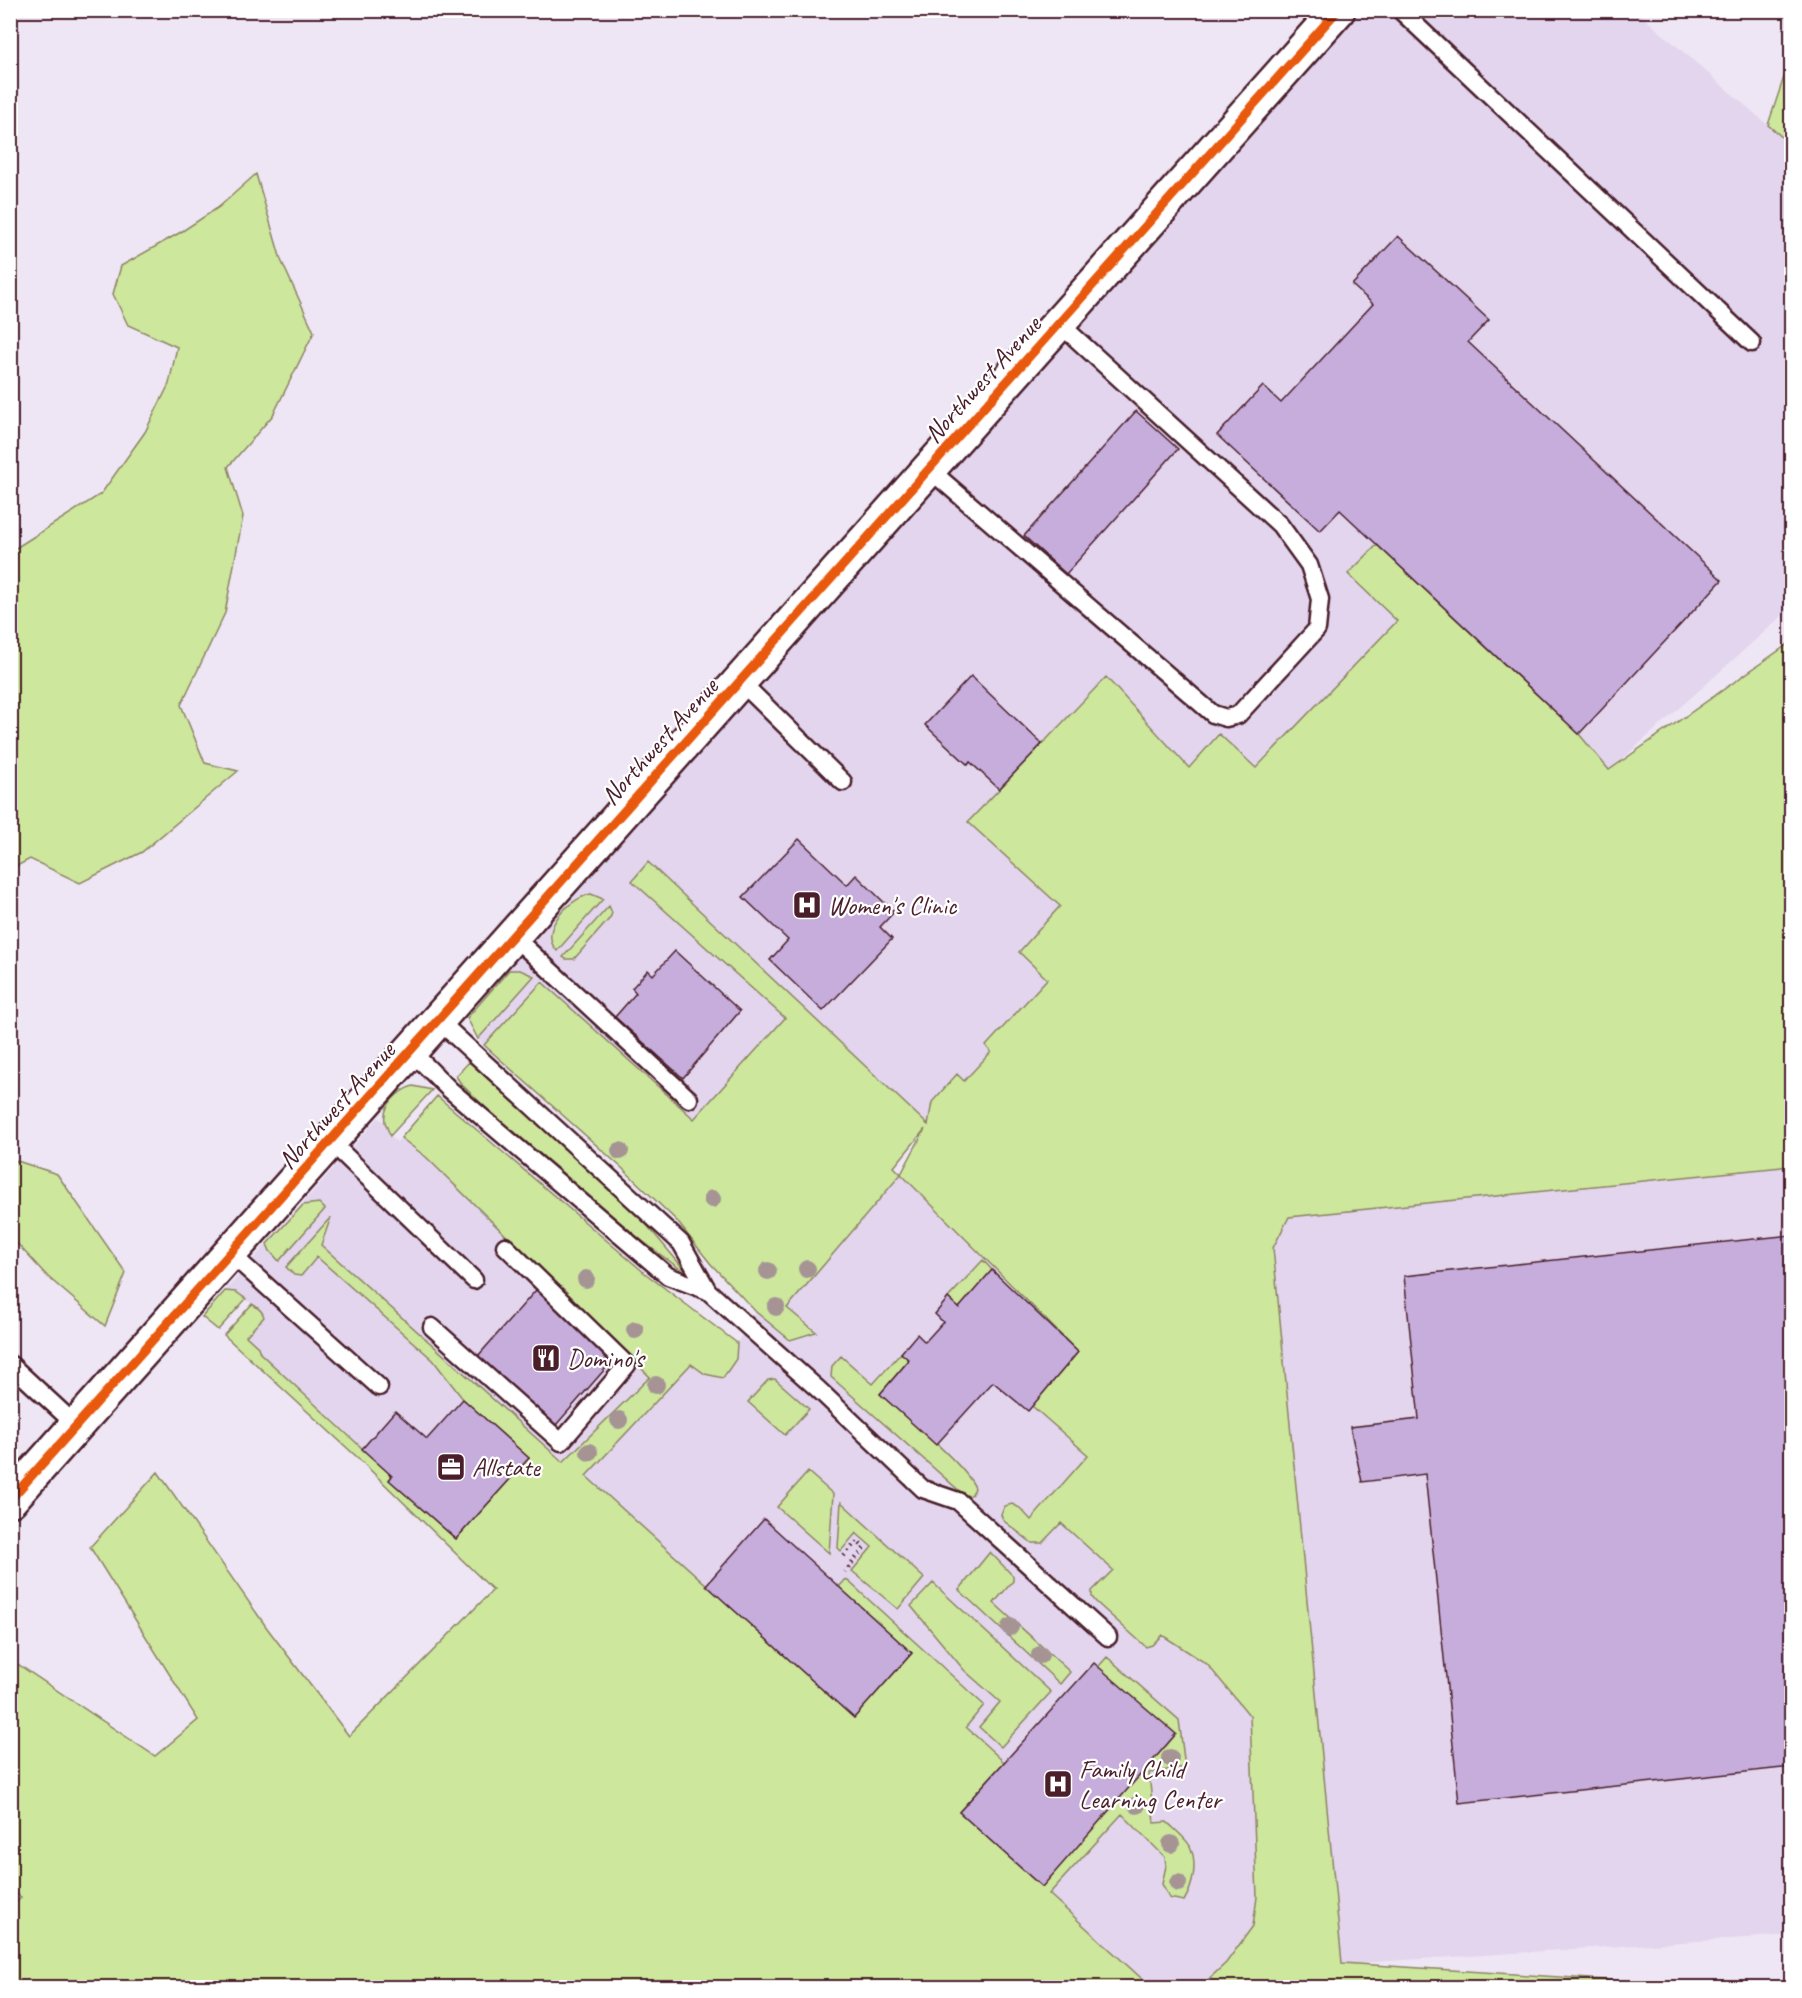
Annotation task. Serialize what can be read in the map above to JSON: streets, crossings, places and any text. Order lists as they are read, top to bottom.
{
  "streets": {
    "street": ["Northwest Avenue"]
  },
  "places": {
    "hospital": ["Women's Clinic", "Family Child Learning Center"],
    "restaurant": ["Domino's"],
    "office": ["Allstate"]
  }
}
